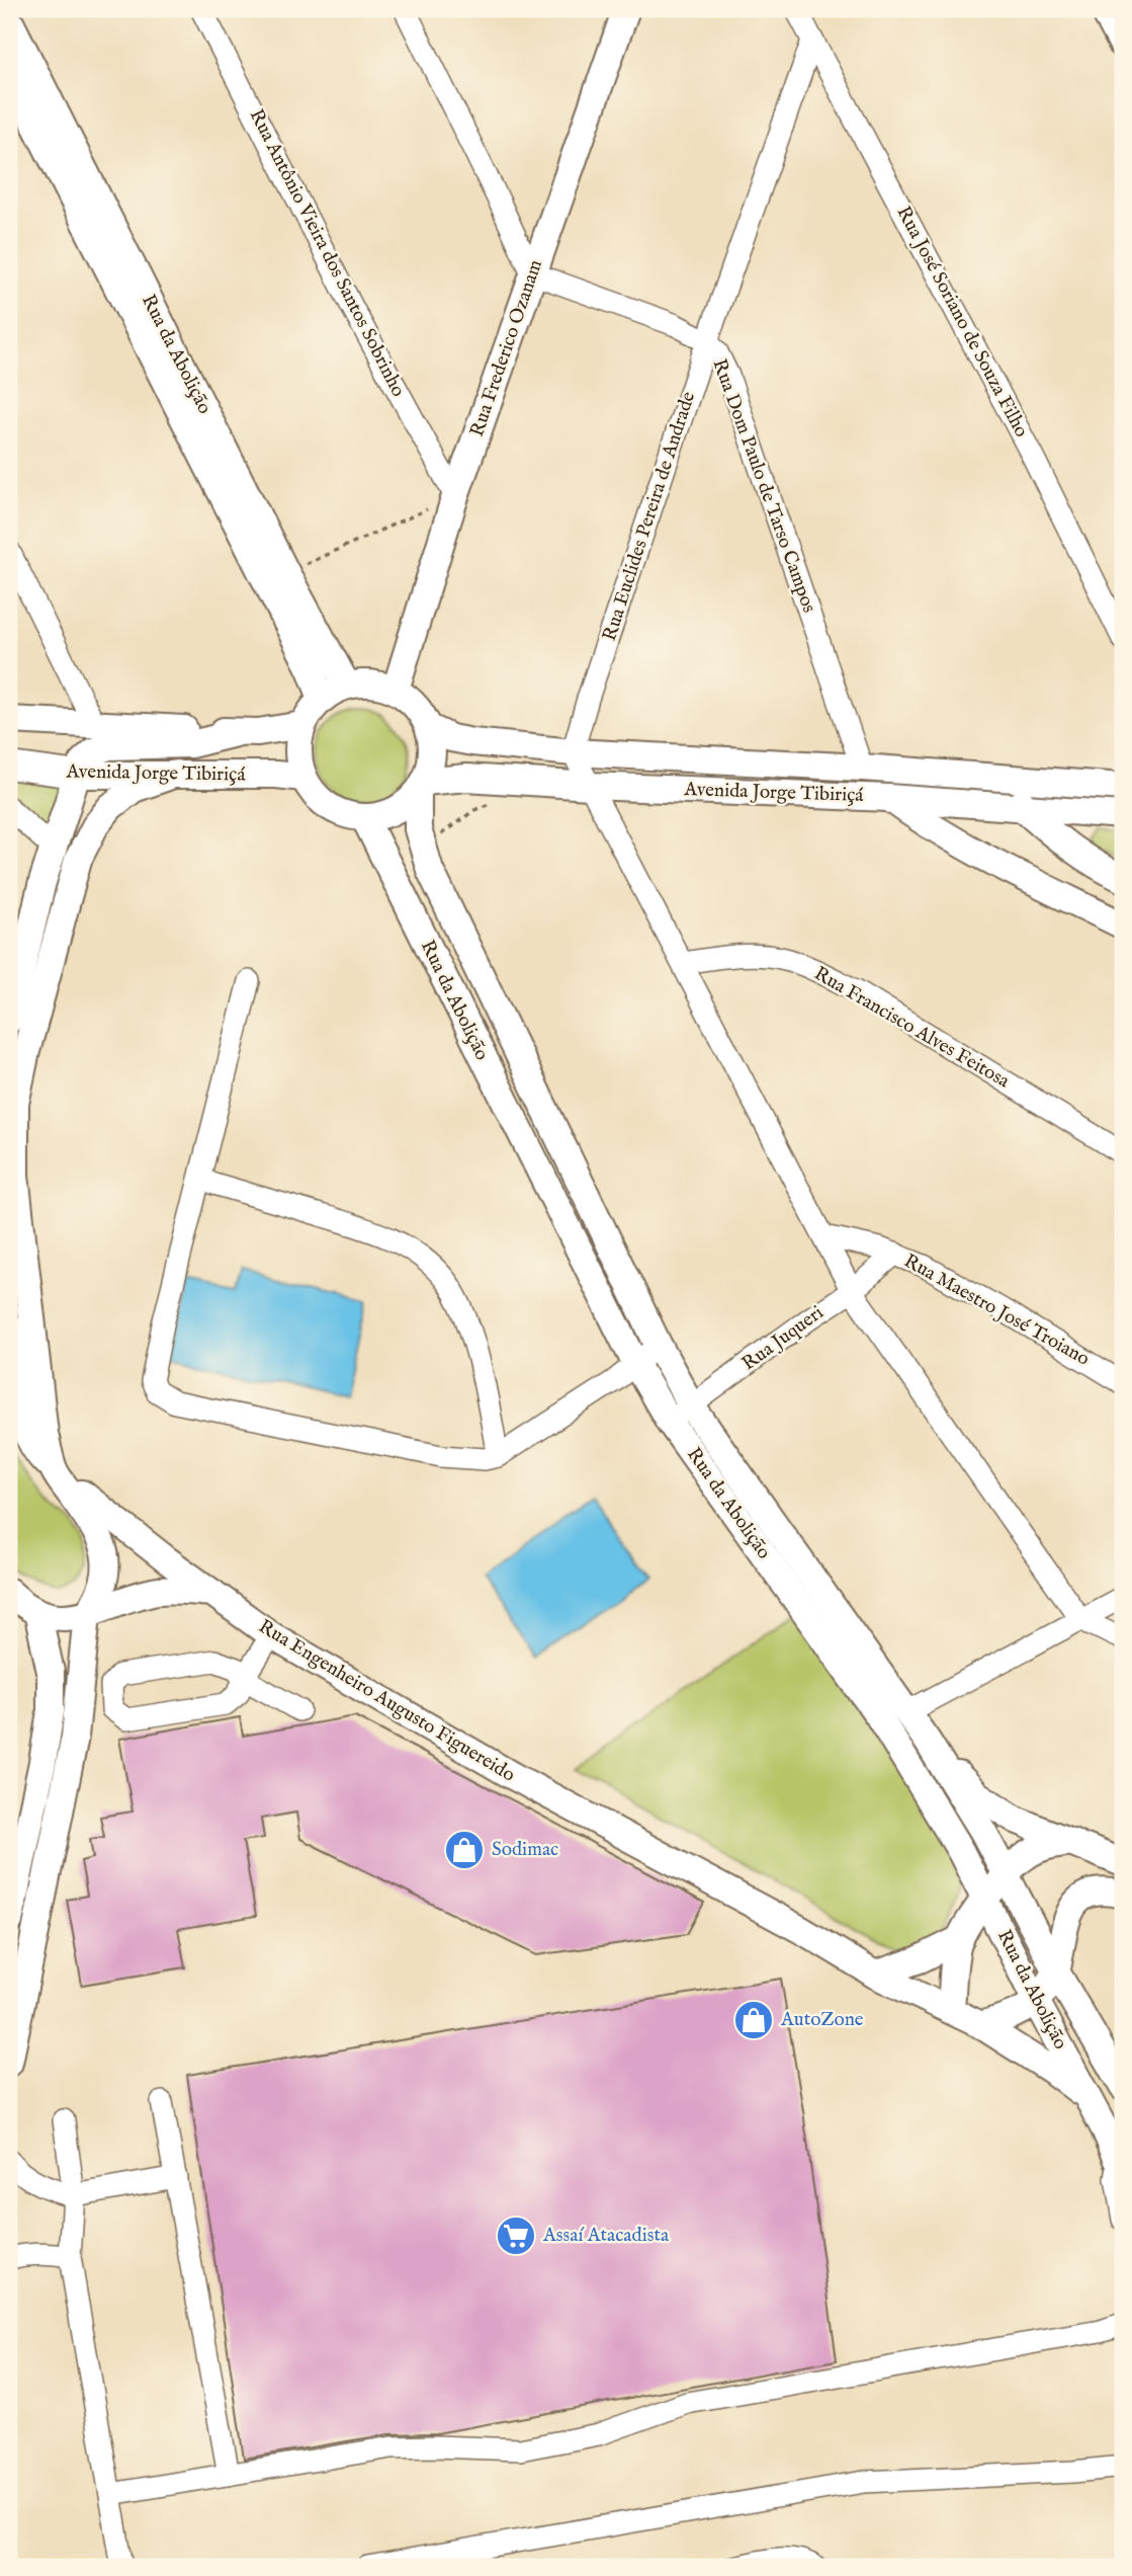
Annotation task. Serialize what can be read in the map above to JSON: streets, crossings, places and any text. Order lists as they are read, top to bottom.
{
  "streets": {
    "main road": [
      "Rua Frederico Ozanam",
      "Rua da Abolição",
      "Avenida Jorge Tibiriçá",
      "Rua Engenheiro Augusto Figuereido"
    ],
    "street": [
      "Rua Antônio Vieira dos Santos Sobrinho",
      "Rua José Soriano de Souza Filho",
      "Rua Dom Paulo de Tarso Campos",
      "Rua Euclides Pereira de Andrade",
      "Rua Francisco Alves Feitosa",
      "Rua Maestro José Troiano",
      "Rua Juqueri"
    ]
  },
  "crossings": [
    ["Rua Antônio Vieira dos Santos Sobrinho", "Rua Frederico Ozanam"],
    ["Rua José Soriano de Souza Filho", "Rua Euclides Pereira de Andrade"],
    ["Rua Frederico Ozanam", "Rua da Abolição"],
    ["Rua Frederico Ozanam", "Rua Dom Paulo de Tarso Campos"],
    ["Rua Frederico Ozanam", "Avenida Jorge Tibiriçá"],
    ["Rua da Abolição", "Avenida Jorge Tibiriçá"],
    ["Rua da Abolição", "Rua Juqueri"],
    ["Rua da Abolição", "Rua Engenheiro Augusto Figuereido"],
    ["Rua Dom Paulo de Tarso Campos", "Rua Euclides Pereira de Andrade"],
    ["Rua Dom Paulo de Tarso Campos", "Avenida Jorge Tibiriçá"],
    ["Rua Euclides Pereira de Andrade", "Avenida Jorge Tibiriçá"],
    ["Rua Maestro José Troiano", "Rua Juqueri"]
  ],
  "places": {
    "shop": ["Sodimac", "AutoZone"],
    "supermarket": ["Assaí Atacadista"]
  }
}
